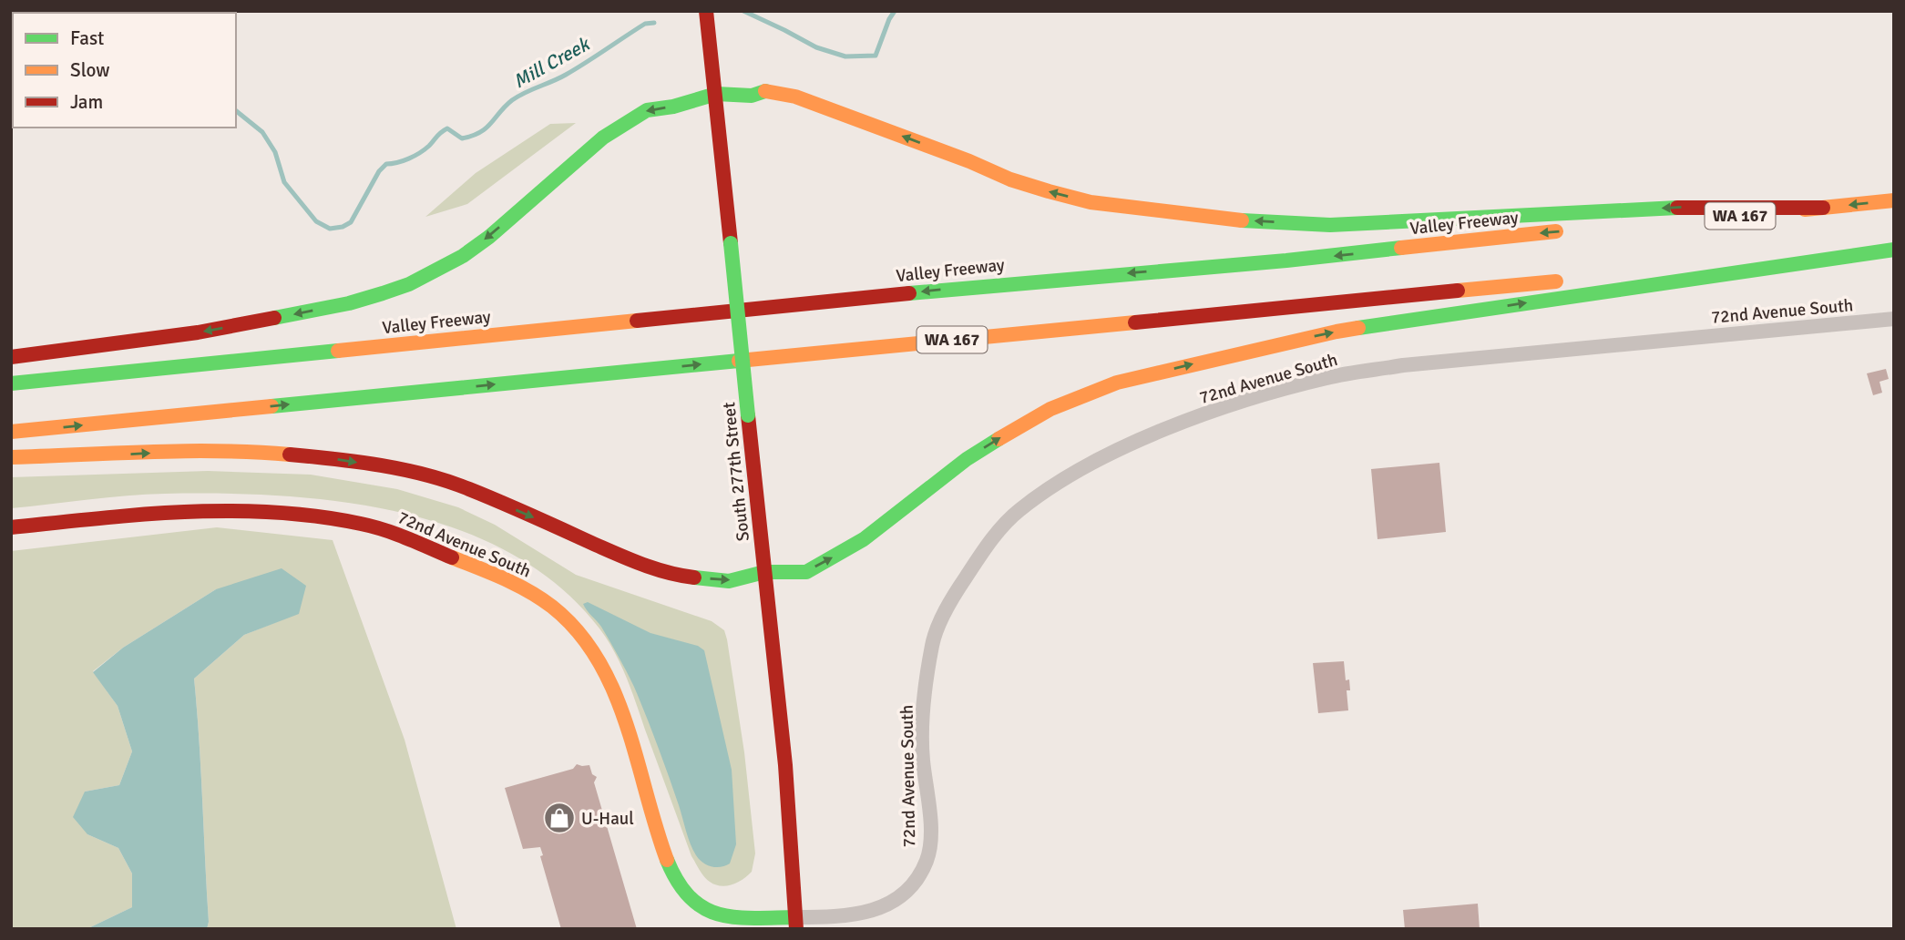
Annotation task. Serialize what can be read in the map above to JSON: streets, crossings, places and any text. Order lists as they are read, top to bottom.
{
  "streets": {
    "main road": [
      "WA 167",
      "Valley Freeway",
      "72nd Avenue South",
      "South 277th Street"
    ]
  },
  "crossings": [
    ["72nd Avenue South", "South 277th Street"]
  ],
  "water": ["Mill Creek"],
  "places": {
    "shop": ["U-Haul"]
  },
  "legend": ["Fast", "Slow", "Jam"]
}
